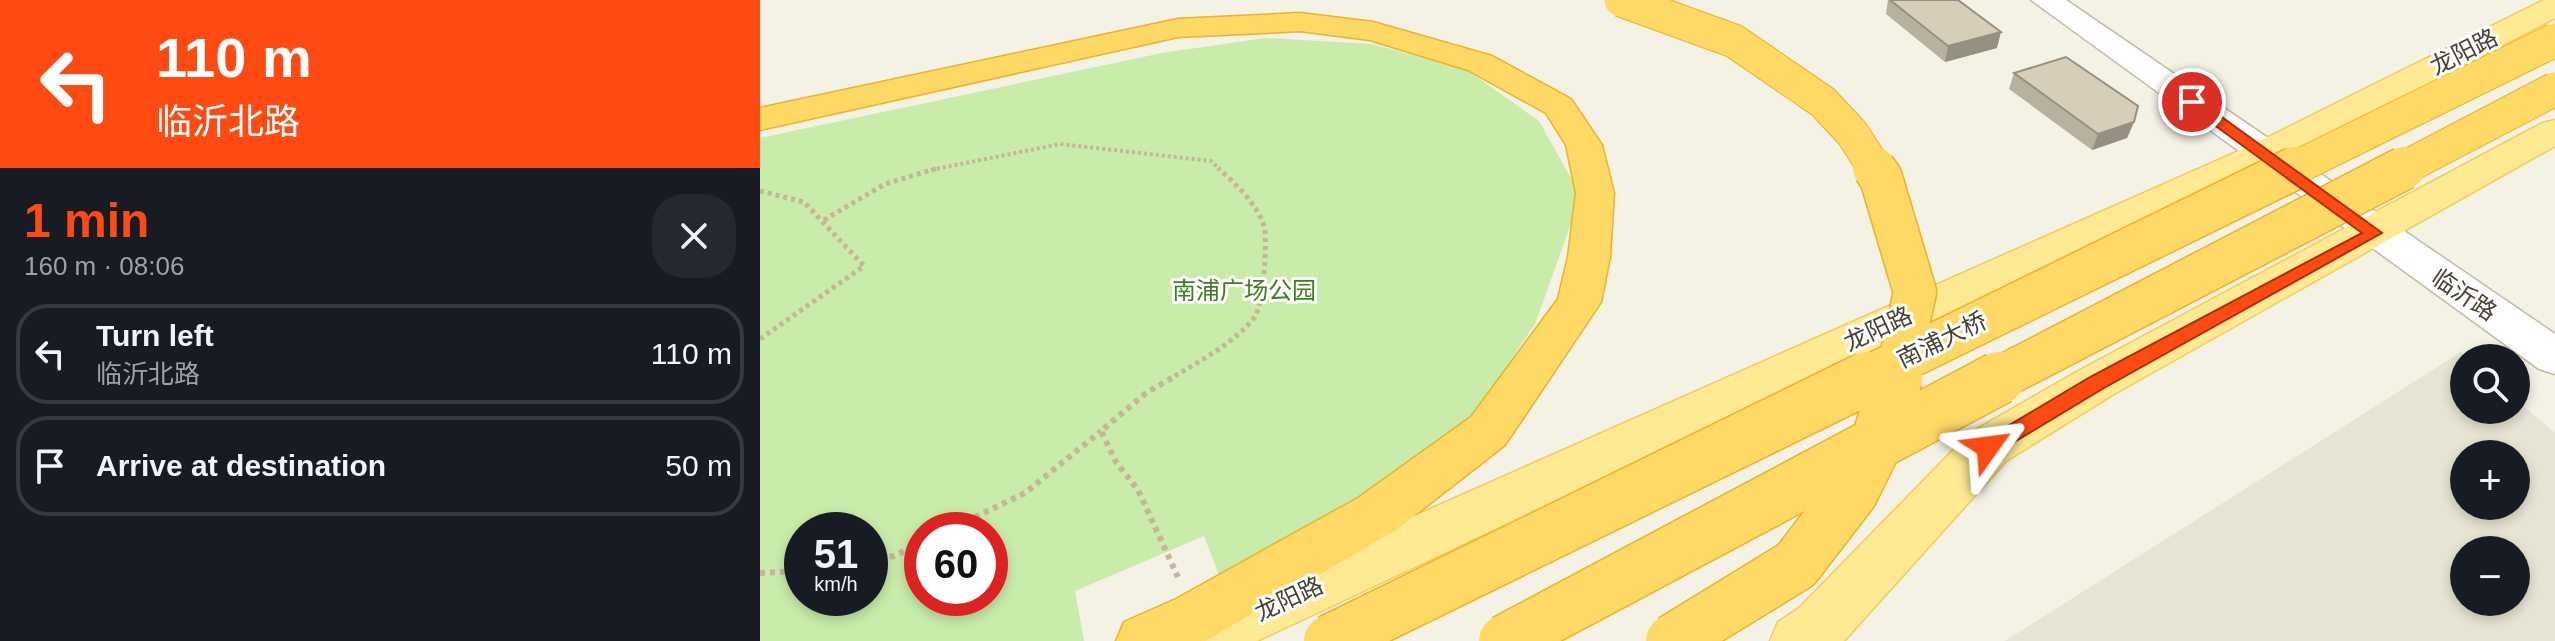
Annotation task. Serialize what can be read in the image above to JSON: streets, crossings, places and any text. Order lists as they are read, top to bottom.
{
  "streets": {
    "highway": ["南浦大桥"],
    "main road": ["龙阳路"],
    "street": ["临沂路"]
  },
  "crossings": [
    ["龙阳路", "临沂路"]
  ],
  "parks": ["南浦广场公园"],
  "page": {
    "turn": ["110 m", "临沂北路"],
    "heading": ["1 min", "160 m · 08:06"],
    "list": [
      {
        "name": "Turn left",
        "note": "临沂北路",
        "value": "110 m"
      },
      {
        "name": "Arrive at destination",
        "value": "50 m"
      }
    ],
    "map_buttons": ["+", "−"],
    "speed": "51 km/h",
    "limit": "60"
  }
}
